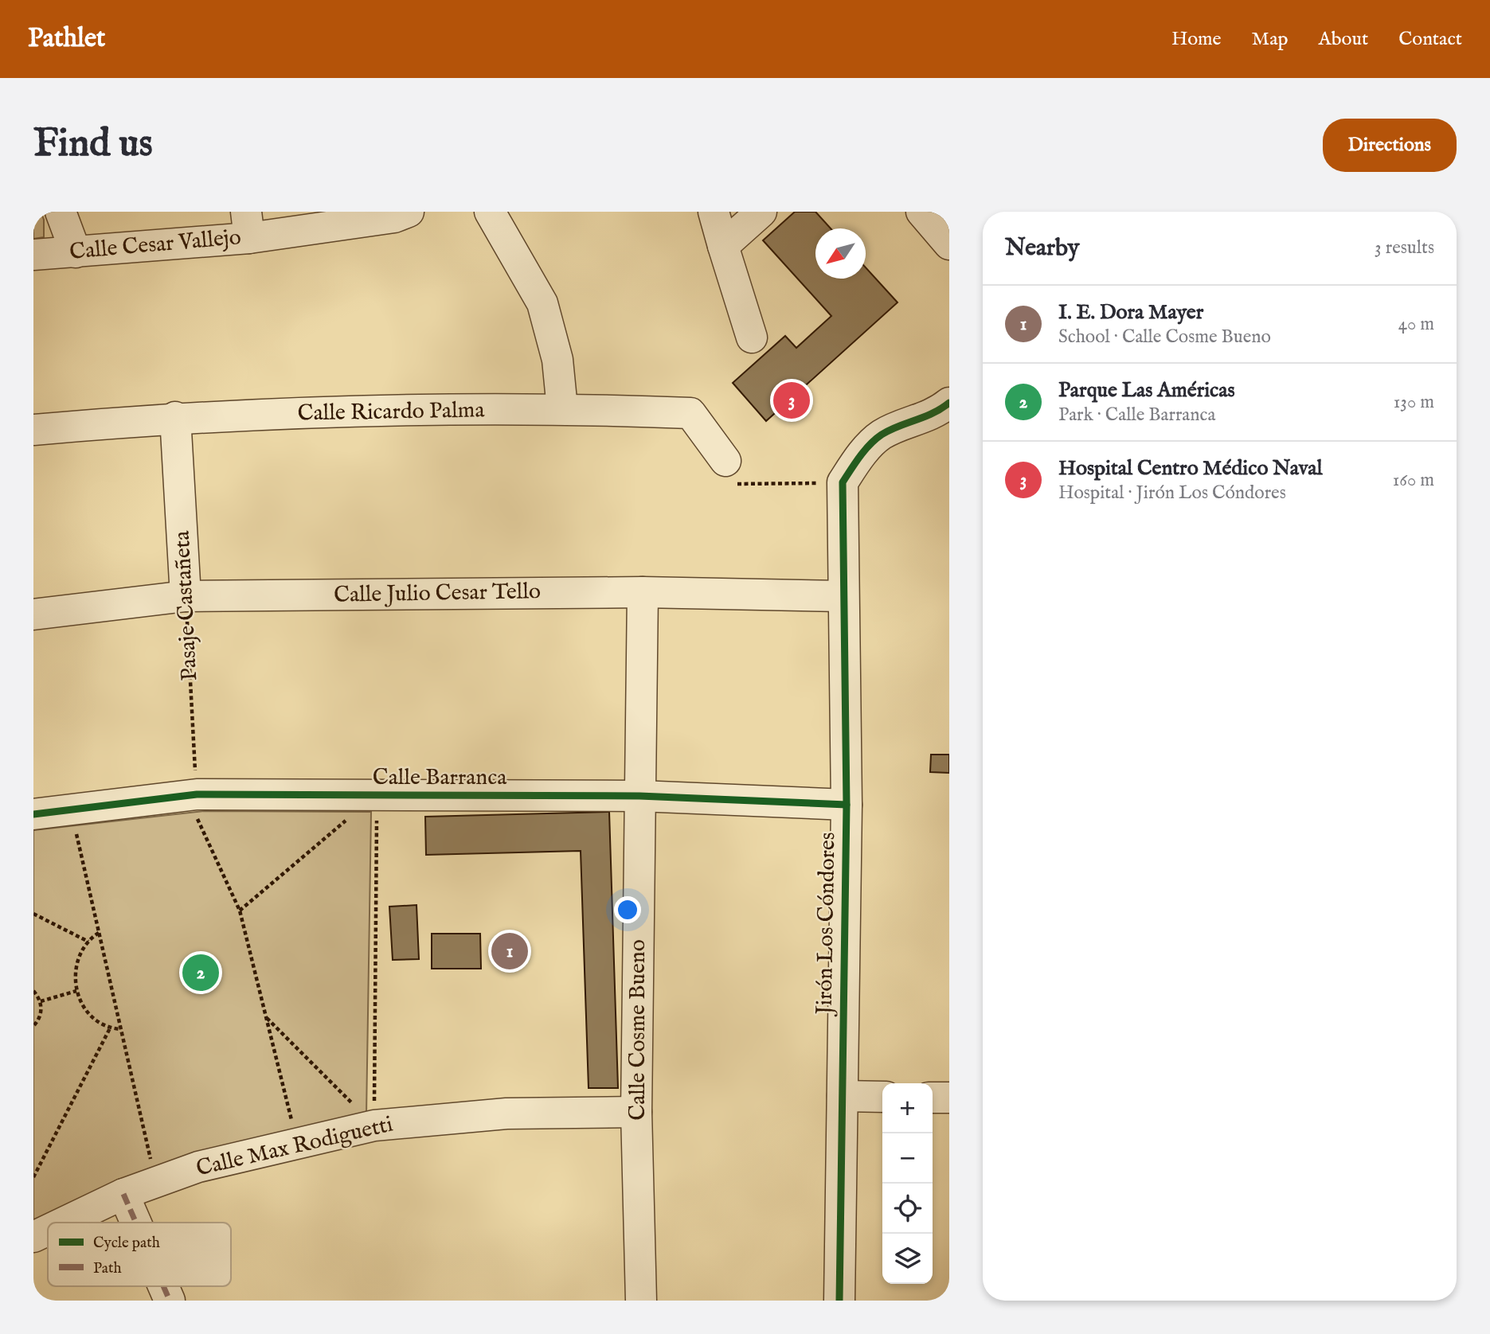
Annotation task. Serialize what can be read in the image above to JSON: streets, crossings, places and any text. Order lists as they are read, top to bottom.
{
  "streets": {
    "street": [
      "Calle Cesar Vallejo",
      "Calle Ricardo Palma",
      "Calle Julio Cesar Tello",
      "Pasaje Castañeta",
      "Calle Barranca",
      "Jirón Los Cóndores",
      "Calle Cosme Bueno",
      "Calle Max Rodiguetti"
    ]
  },
  "crossings": [
    ["Calle Ricardo Palma", "Pasaje Castañeta"],
    ["Calle Julio Cesar Tello", "Pasaje Castañeta"],
    ["Calle Julio Cesar Tello", "Jirón Los Cóndores"],
    ["Calle Julio Cesar Tello", "Calle Cosme Bueno"],
    ["Pasaje Castañeta", "Calle Barranca"],
    ["Calle Barranca", "Jirón Los Cóndores"],
    ["Calle Barranca", "Calle Cosme Bueno"],
    ["Calle Cosme Bueno", "Calle Max Rodiguetti"]
  ],
  "legend": ["Cycle path", "Path"],
  "north": "bottom left",
  "page": {
    "header": "Pathlet",
    "nav": [
      "Home",
      "Map",
      "About",
      "Contact"
    ],
    "buttons": "Directions",
    "title": "Find us",
    "heading": ["Nearby", "3 results"],
    "list": [
      {
        "mark": "1",
        "name": "I. E. Dora Mayer",
        "note": "School · Calle Cosme Bueno",
        "value": "40 m"
      },
      {
        "mark": "2",
        "name": "Parque Las Américas",
        "note": "Park · Calle Barranca",
        "value": "130 m"
      },
      {
        "mark": "3",
        "name": "Hospital Centro Médico Naval",
        "note": "Hospital · Jirón Los Cóndores",
        "value": "160 m"
      }
    ],
    "pins": ["3", "1", "2"],
    "map_buttons": ["+", "−"]
  }
}
